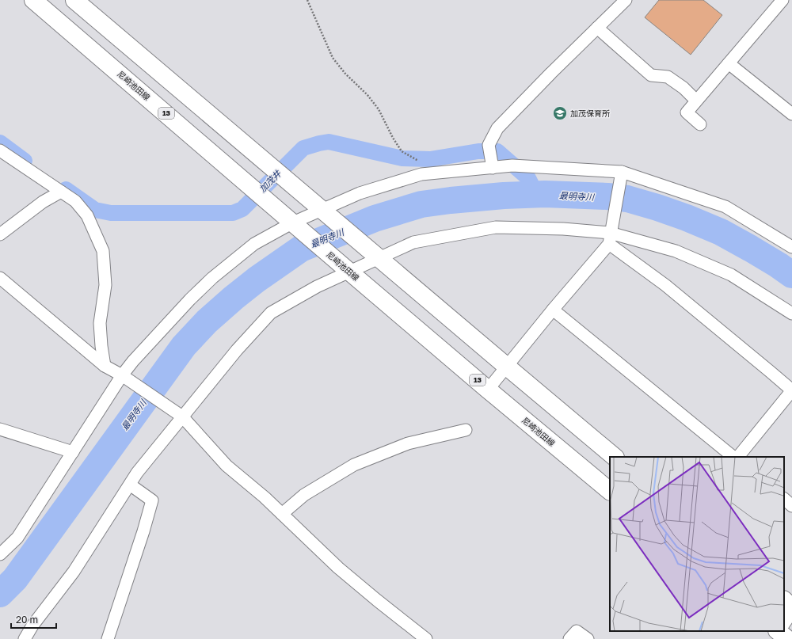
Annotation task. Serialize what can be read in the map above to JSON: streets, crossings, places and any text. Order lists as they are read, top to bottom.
{
  "streets": {
    "main road": ["尼崎池田線", "13"]
  },
  "water": ["加茂井", "最明寺川"],
  "places": {
    "school or university": ["加茂保育所"]
  },
  "scale_bar": "20 m"
}
